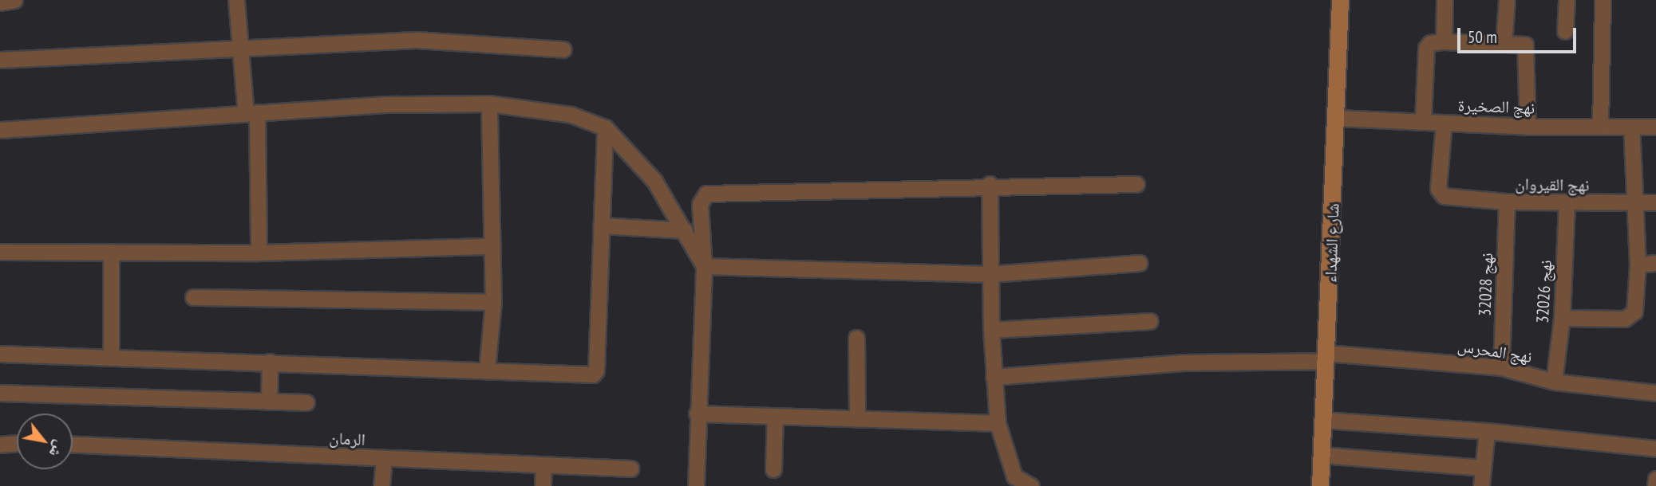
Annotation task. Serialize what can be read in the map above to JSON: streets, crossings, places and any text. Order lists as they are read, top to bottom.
{
  "streets": {
    "street": [
      "نهج الصخيرة",
      "نهج القيروان",
      "شارع الشهداء",
      "نهج 32028",
      "نهج 32026",
      "نهج المحرس",
      "الرمان"
    ]
  },
  "crossings": [
    ["نهج الصخيرة", "نهج القيروان"],
    ["نهج الصخيرة", "شارع الشهداء"],
    ["نهج القيروان", "نهج 32028"],
    ["نهج القيروان", "نهج 32026"],
    ["شارع الشهداء", "نهج المحرس"],
    ["نهج 32028", "نهج المحرس"],
    ["نهج 32026", "نهج المحرس"]
  ],
  "scale_bar": "50 m",
  "north": "bottom right"
}
